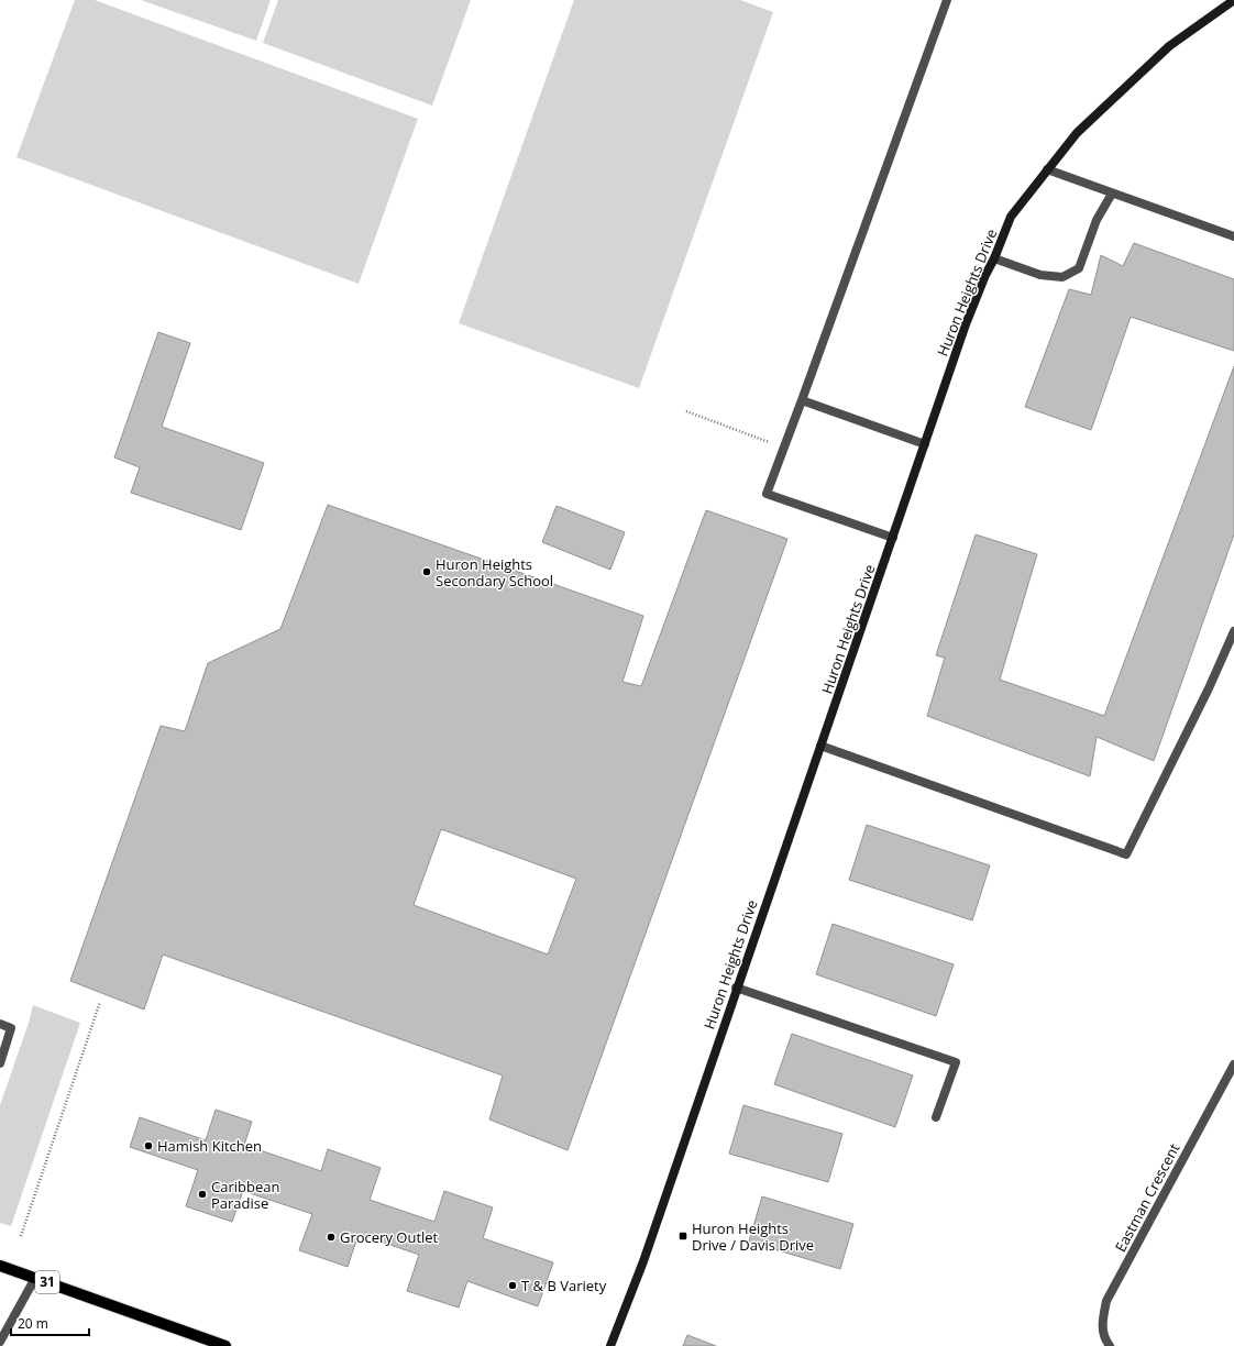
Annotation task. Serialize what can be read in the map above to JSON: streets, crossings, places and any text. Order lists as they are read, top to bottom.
{
  "streets": {
    "main road": ["31"],
    "street": ["Huron Heights Drive", "Eastman Crescent"]
  },
  "places": {
    "other": [
      "Huron Heights Secondary School",
      "Hamish Kitchen",
      "Caribbean Paradise",
      "Grocery Outlet",
      "T & B Variety"
    ],
    "transit": ["Huron Heights Drive / Davis Drive"]
  },
  "scale_bar": "20 m"
}
